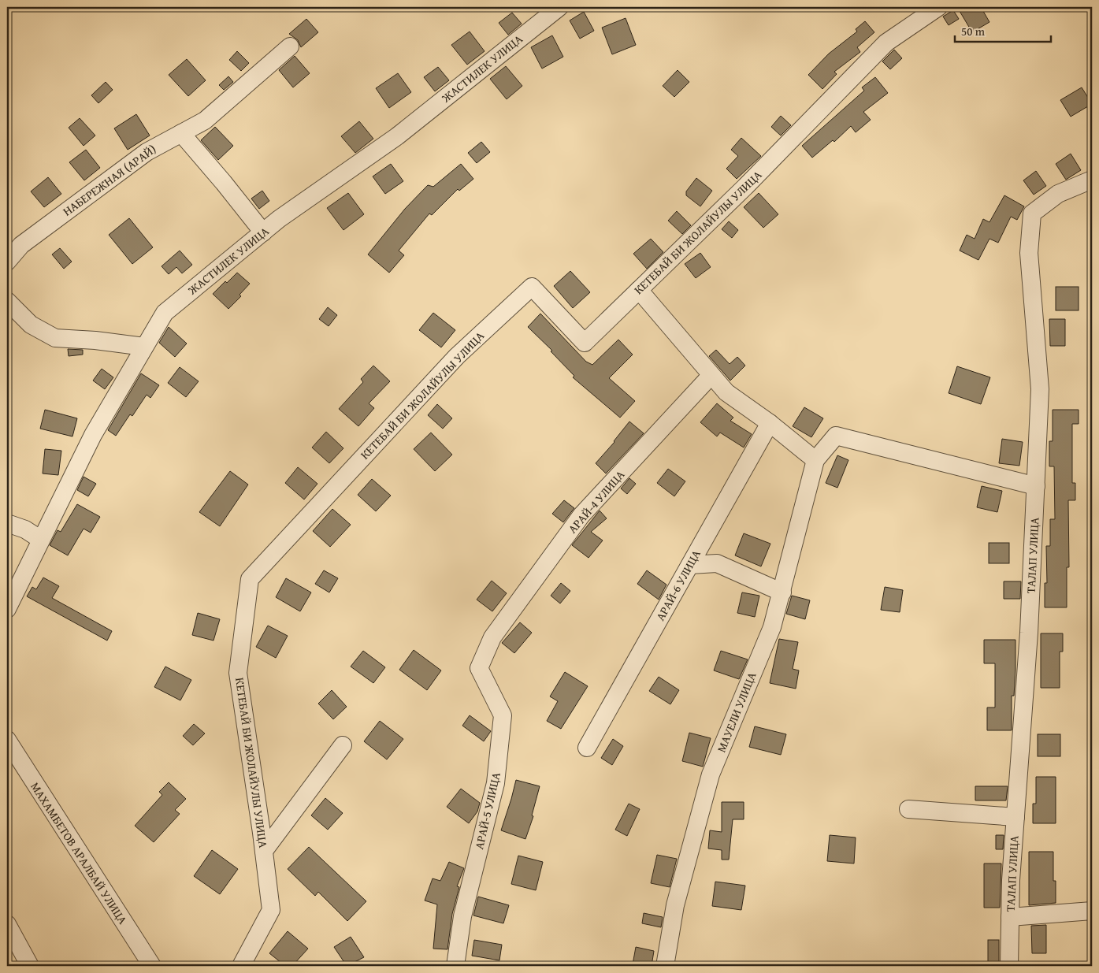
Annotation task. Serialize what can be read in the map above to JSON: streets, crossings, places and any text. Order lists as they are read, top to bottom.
{
  "streets": {
    "street": [
      "ЖАСТИЛЕК УЛИЦА",
      "НАБЕРЕЖНАЯ (АРАЙ)",
      "КЕТЕБАЙ БИ ЖОЛАЙУЛЫ УЛИЦА",
      "АРАЙ-4 УЛИЦА",
      "ТАЛАП УЛИЦА",
      "АРАЙ-6 УЛИЦА",
      "МАУЕЛИ УЛИЦА",
      "АРАЙ-5 УЛИЦА",
      "МАХАМБЕТОВ АРАЛБАЙ УЛИЦА"
    ]
  },
  "crossings": [
    ["АРАЙ-4 УЛИЦА", "АРАЙ-5 УЛИЦА"]
  ],
  "scale_bar": "50 m"
}
